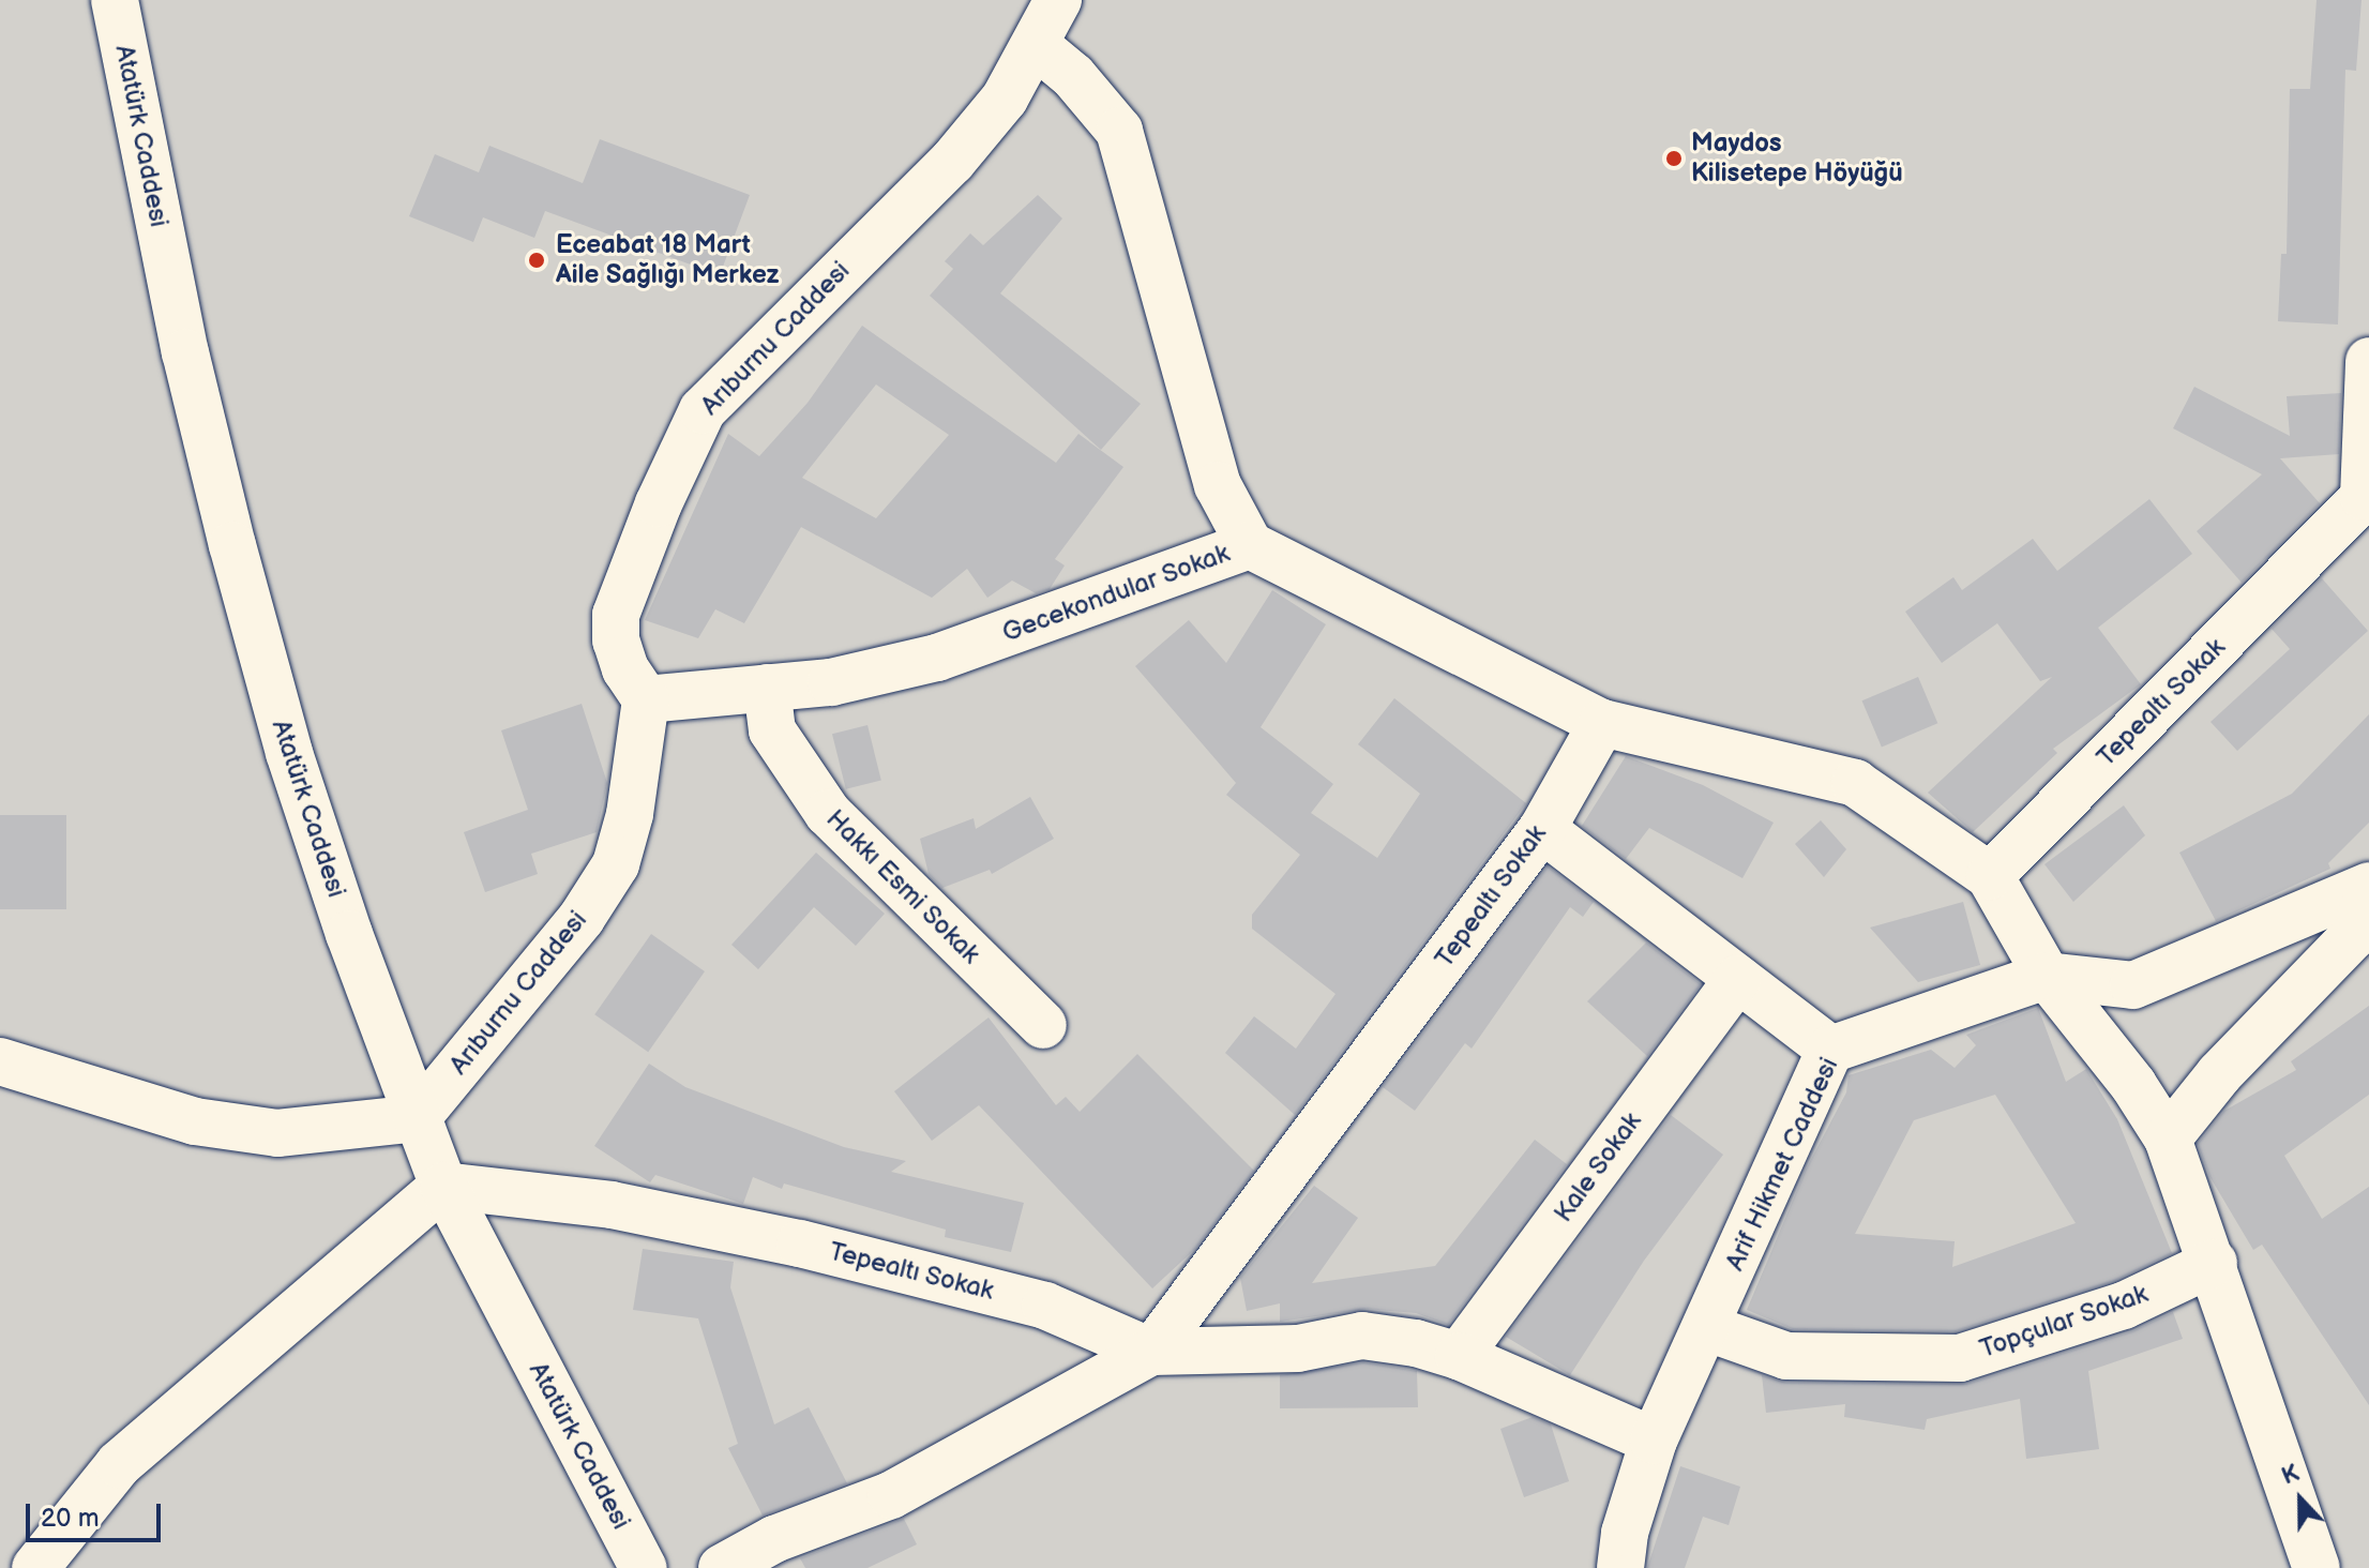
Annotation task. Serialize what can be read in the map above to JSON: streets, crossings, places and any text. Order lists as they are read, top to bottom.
{
  "streets": {
    "street": [
      "Atatürk Caddesi",
      "Arıburnu Caddesi",
      "Gecekondular Sokak",
      "Tepealtı Sokak",
      "Hakkı Esmi Sokak",
      "Arif Hikmet Caddesi",
      "Kale Sokak",
      "Topçular Sokak"
    ]
  },
  "crossings": [
    ["Atatürk Caddesi", "Arıburnu Caddesi"],
    ["Atatürk Caddesi", "Tepealtı Sokak"],
    ["Arıburnu Caddesi", "Gecekondular Sokak"],
    ["Gecekondular Sokak", "Tepealtı Sokak"],
    ["Gecekondular Sokak", "Hakkı Esmi Sokak"],
    ["Arif Hikmet Caddesi", "Topçular Sokak"]
  ],
  "places": ["Maydos Kilisetepe Höyüğü", "Eceabat 18 Mart Aile Sağlığı Merkez"],
  "scale_bar": "20 m",
  "north": "top"
}
